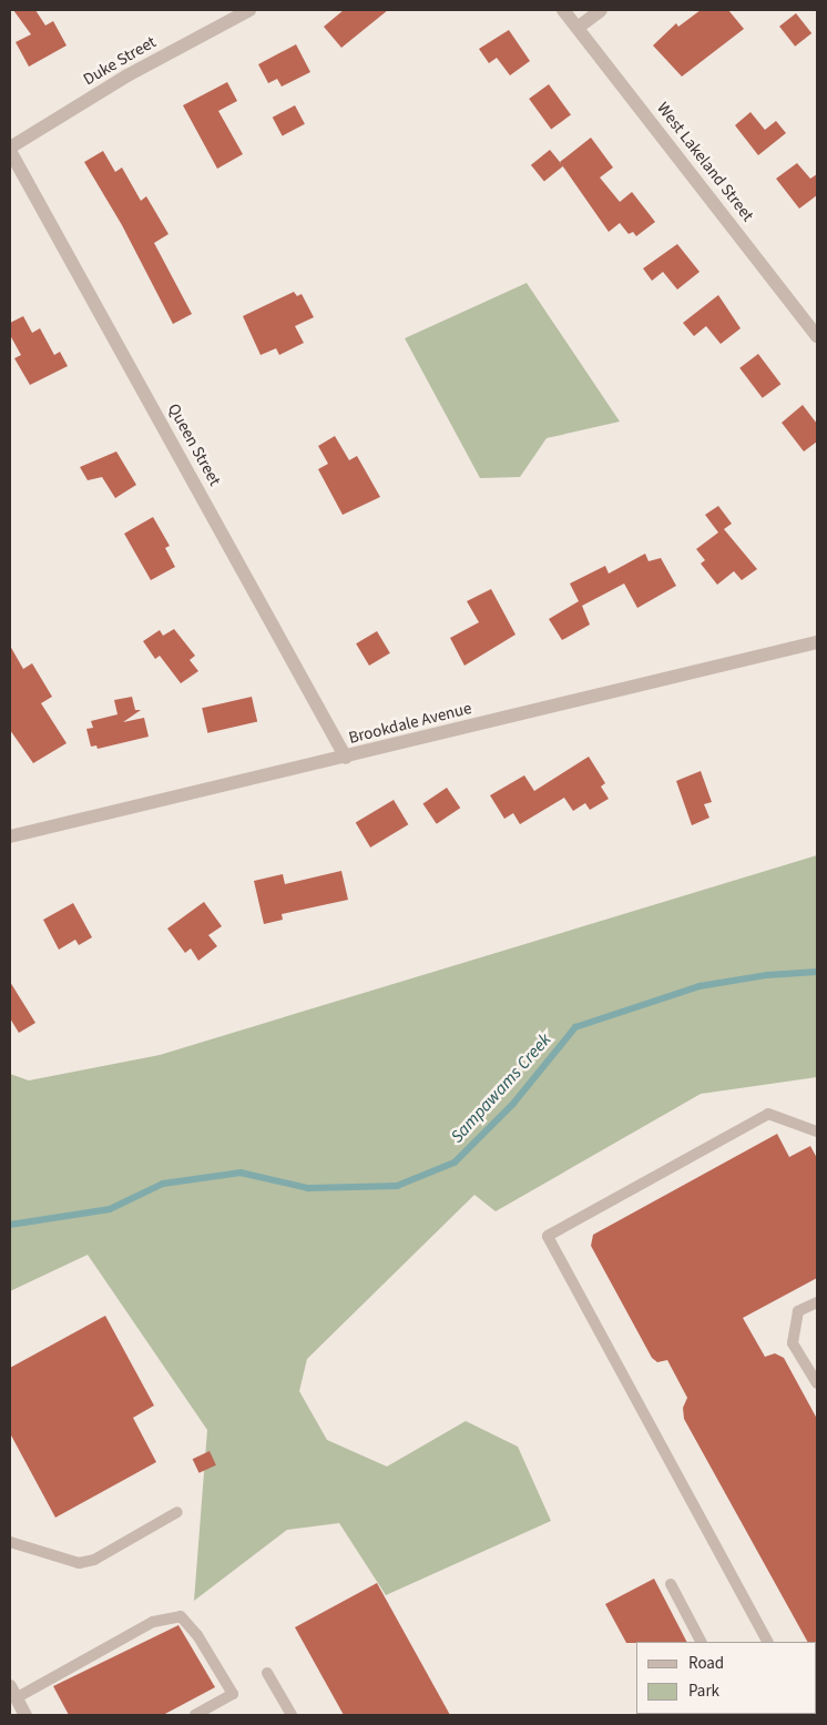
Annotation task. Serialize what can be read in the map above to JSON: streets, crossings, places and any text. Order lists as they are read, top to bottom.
{
  "streets": {
    "street": [
      "Duke Street",
      "West Lakeland Street",
      "Queen Street",
      "Brookdale Avenue"
    ]
  },
  "crossings": [
    ["Duke Street", "Queen Street"],
    ["Queen Street", "Brookdale Avenue"]
  ],
  "water": ["Sampawams Creek"],
  "legend": ["Road", "Park"]
}
